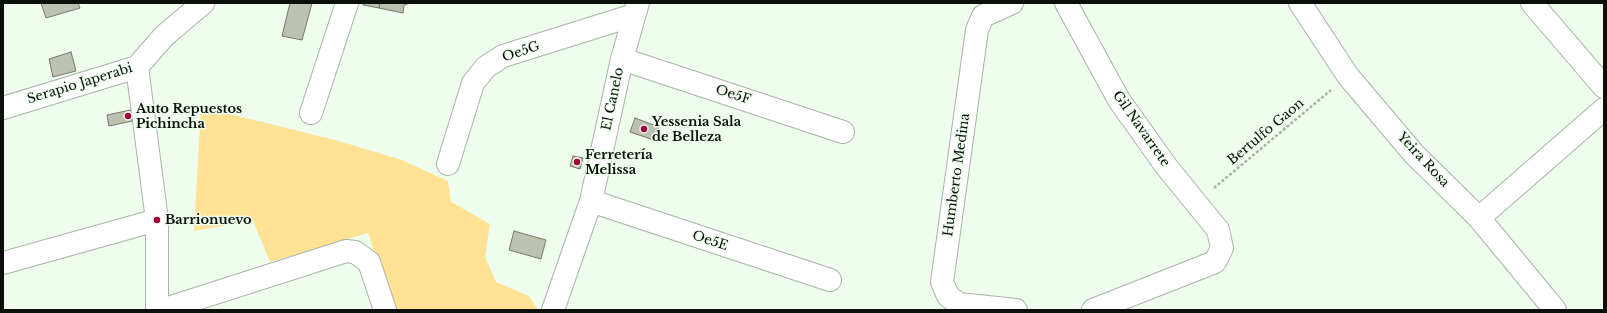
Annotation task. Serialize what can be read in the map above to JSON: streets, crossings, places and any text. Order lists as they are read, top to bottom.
{
  "streets": {
    "street": [
      "Oe5G",
      "Serapio Japerabi",
      "Oe5F",
      "El Canelo",
      "Gil Navarrete",
      "Yeira Rosa",
      "Humberto Medina",
      "Oe5E"
    ],
    "path": ["Bertulfo Gaon"]
  },
  "crossings": [
    ["Oe5G", "El Canelo"],
    ["Oe5F", "El Canelo"],
    ["El Canelo", "Oe5E"],
    ["Gil Navarrete", "Bertulfo Gaon"],
    ["Bertulfo Gaon", "Yeira Rosa"]
  ],
  "places": [
    "Auto Repuestos Pichincha",
    "Yessenia Sala de Belleza",
    "Ferretería Melissa",
    "Barrionuevo"
  ]
}
